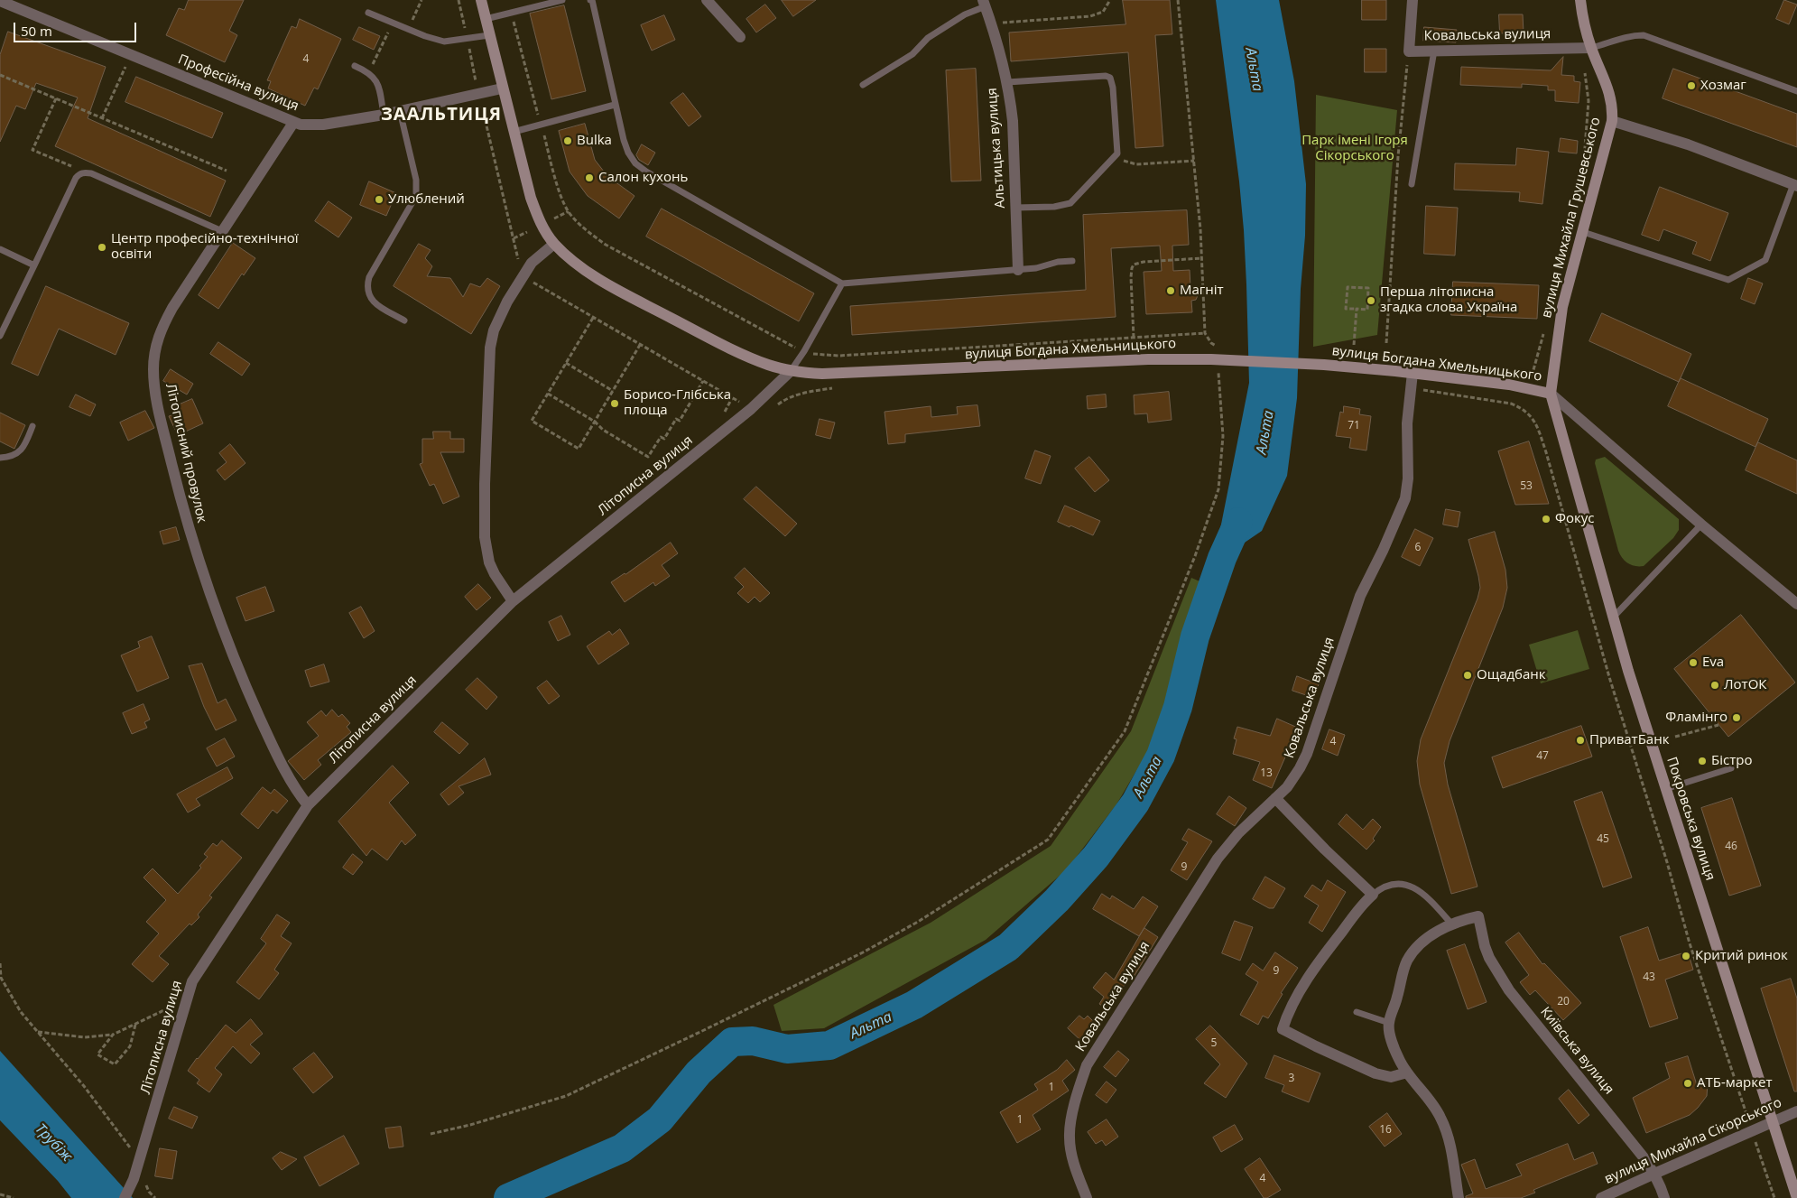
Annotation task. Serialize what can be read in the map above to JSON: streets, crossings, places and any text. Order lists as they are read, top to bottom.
{
  "streets": {
    "main road": ["вулиця Михайла Грушевського", "вулиця Богдана Хмельницького", "Покровська вулиця"],
    "street": [
      "Ковальська вулиця",
      "Професійна вулиця",
      "Альтицька вулиця",
      "Літописний провулок",
      "Літописна вулиця",
      "Київська вулиця",
      "вулиця Михайла Сікорського"
    ]
  },
  "crossings": [
    ["Ковальська вулиця", "вулиця Михайла Грушевського"],
    ["Ковальська вулиця", "вулиця Богдана Хмельницького"],
    ["Професійна вулиця", "вулиця Богдана Хмельницького"],
    ["Професійна вулиця", "Літописний провулок"],
    ["вулиця Михайла Грушевського", "вулиця Богдана Хмельницького"],
    ["вулиця Михайла Грушевського", "Покровська вулиця"],
    ["вулиця Богдана Хмельницького", "Літописна вулиця"],
    ["вулиця Богдана Хмельницького", "Покровська вулиця"],
    ["Літописний провулок", "Літописна вулиця"],
    ["Покровська вулиця", "вулиця Михайла Сікорського"],
    ["Київська вулиця", "вулиця Михайла Сікорського"]
  ],
  "districts": ["ЗААЛЬТИЦЯ"],
  "water": ["Альта", "Трубіж"],
  "parks": ["Парк імені Ігоря Сікорського"],
  "places": [
    "Хозмаг",
    "Bulka",
    "Салон кухонь",
    "Улюблений",
    "Центр професійно-технічної освіти",
    "Магніт",
    "Перша літописна згадка слова Україна",
    "Борисо-Глібська площа",
    "Фокус",
    "Eva",
    "Ощадбанк",
    "ЛотОК",
    "Фламінго",
    "ПриватБанк",
    "Бістро",
    "Критий ринок",
    "АТБ-маркет"
  ],
  "house_numbers": [
    "4",
    "71",
    "53",
    "6",
    "4",
    "47",
    "13",
    "45",
    "46",
    "9",
    "9",
    "43",
    "20",
    "5",
    "3",
    "1",
    "1",
    "16",
    "4"
  ],
  "scale_bar": "50 m"
}
